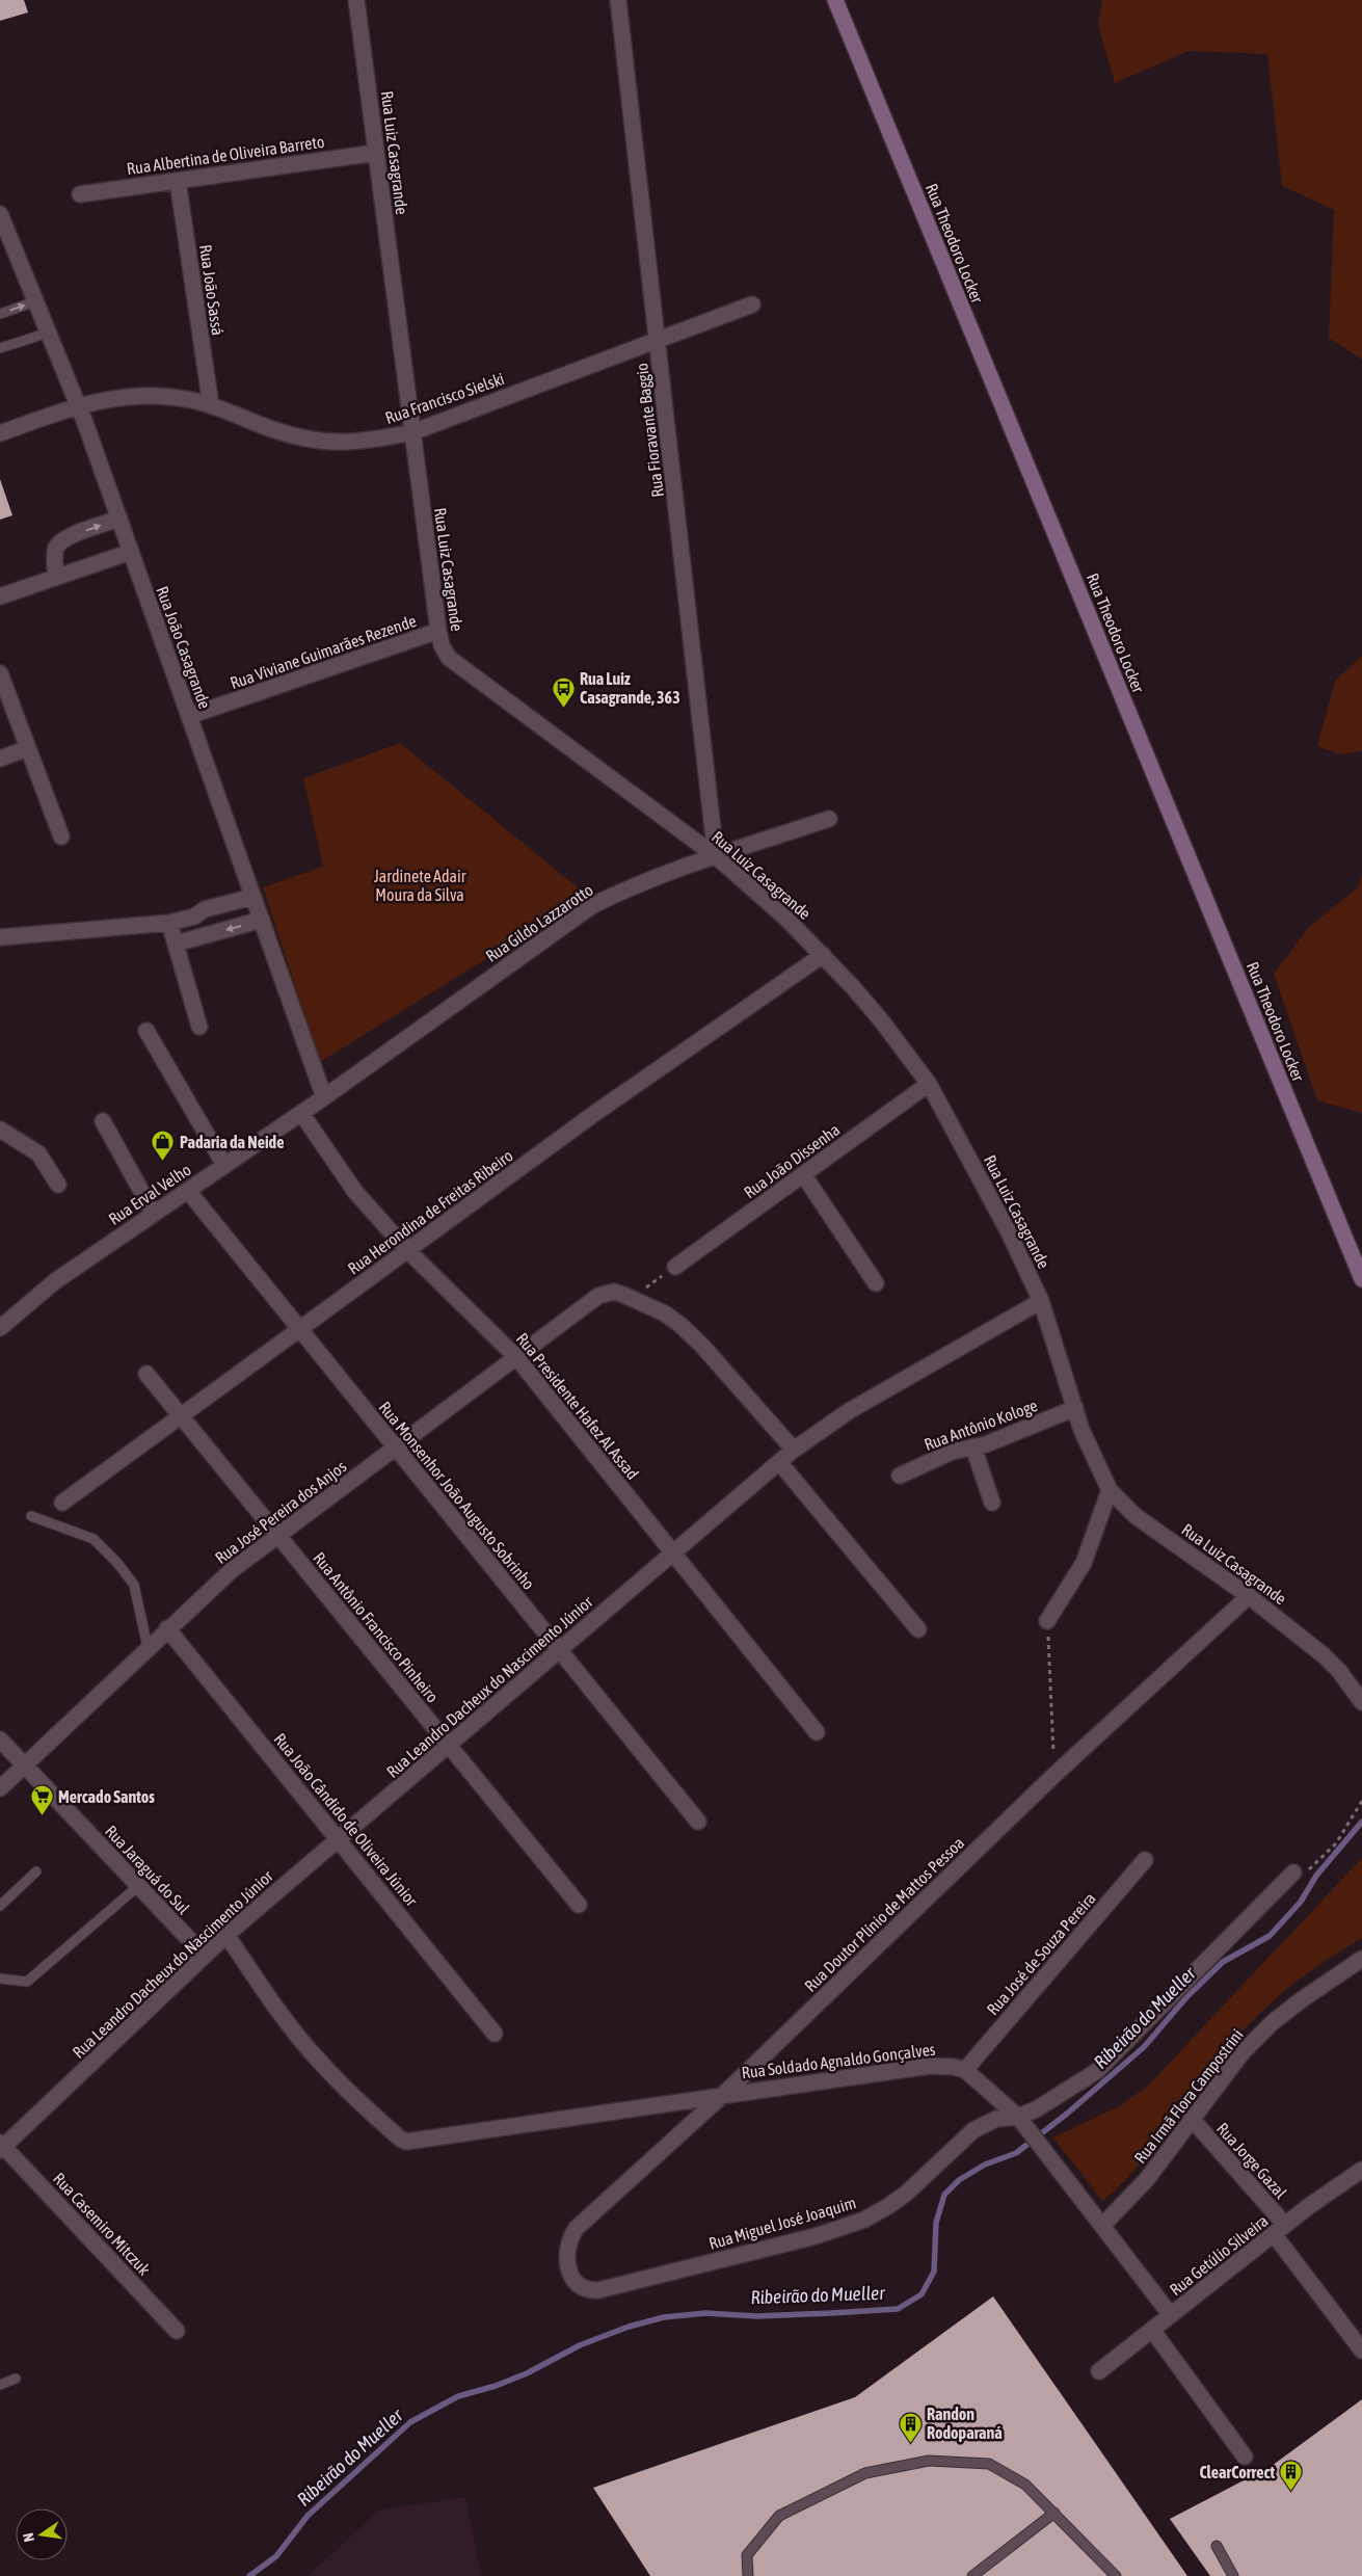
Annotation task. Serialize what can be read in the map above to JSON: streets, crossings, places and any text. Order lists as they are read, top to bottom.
{
  "streets": {
    "main road": ["Rua Theodoro Locker"],
    "street": [
      "Rua Luiz Casagrande",
      "Rua Albertina de Oliveira Barreto",
      "Rua João Sassá",
      "Rua Francisco Sielski",
      "Rua Fioravante Baggio",
      "Rua João Casagrande",
      "Rua Viviane Guimarães Rezende",
      "Rua Gildo Lazzarotto",
      "Rua João Dissenha",
      "Rua Erval Velho",
      "Rua Herondina de Freitas Ribeiro",
      "Rua Presidente Hafez Al Assad",
      "Rua Antônio Kologe",
      "Rua Monsenhor João Augusto Sobrinho",
      "Rua José Pereira dos Anjos",
      "Rua Antônio Francisco Pinheiro",
      "Rua Leandro Dacheux do Nascimento Júnior",
      "Rua João Cândido de Oliveira Júnior",
      "Rua Jaraguá do Sul",
      "Rua Doutor Plínio de Mattos Pessoa",
      "Rua José de Souza Pereira",
      "Rua Soldado Agnaldo Gonçalves",
      "Rua Irmã Flora Campostrini",
      "Rua Jorge Gazal",
      "Rua Miguel José Joaquim",
      "Rua Casemiro Mitczuk",
      "Rua Getúlio Silveira"
    ]
  },
  "crossings": [
    ["Rua Luiz Casagrande", "Rua Albertina de Oliveira Barreto"],
    ["Rua Luiz Casagrande", "Rua Francisco Sielski"],
    ["Rua Luiz Casagrande", "Rua Fioravante Baggio"],
    ["Rua Luiz Casagrande", "Rua Viviane Guimarães Rezende"],
    ["Rua Luiz Casagrande", "Rua Gildo Lazzarotto"],
    ["Rua Luiz Casagrande", "Rua João Dissenha"],
    ["Rua Luiz Casagrande", "Rua Herondina de Freitas Ribeiro"],
    ["Rua Luiz Casagrande", "Rua Antônio Kologe"],
    ["Rua Luiz Casagrande", "Rua Leandro Dacheux do Nascimento Júnior"],
    ["Rua Luiz Casagrande", "Rua Doutor Plínio de Mattos Pessoa"],
    ["Rua Albertina de Oliveira Barreto", "Rua João Sassá"],
    ["Rua João Sassá", "Rua Francisco Sielski"],
    ["Rua Francisco Sielski", "Rua Fioravante Baggio"],
    ["Rua Francisco Sielski", "Rua João Casagrande"],
    ["Rua Fioravante Baggio", "Rua Gildo Lazzarotto"],
    ["Rua João Casagrande", "Rua Viviane Guimarães Rezende"],
    ["Rua João Casagrande", "Rua Gildo Lazzarotto"],
    ["Rua João Casagrande", "Rua Erval Velho"],
    ["Rua Gildo Lazzarotto", "Rua Erval Velho"],
    ["Rua Erval Velho", "Rua Presidente Hafez Al Assad"],
    ["Rua Erval Velho", "Rua Monsenhor João Augusto Sobrinho"],
    ["Rua Herondina de Freitas Ribeiro", "Rua Presidente Hafez Al Assad"],
    ["Rua Herondina de Freitas Ribeiro", "Rua Monsenhor João Augusto Sobrinho"],
    ["Rua Herondina de Freitas Ribeiro", "Rua Antônio Francisco Pinheiro"],
    ["Rua Presidente Hafez Al Assad", "Rua José Pereira dos Anjos"],
    ["Rua Presidente Hafez Al Assad", "Rua Leandro Dacheux do Nascimento Júnior"],
    ["Rua Monsenhor João Augusto Sobrinho", "Rua José Pereira dos Anjos"],
    ["Rua Monsenhor João Augusto Sobrinho", "Rua Leandro Dacheux do Nascimento Júnior"],
    ["Rua José Pereira dos Anjos", "Rua Antônio Francisco Pinheiro"],
    ["Rua José Pereira dos Anjos", "Rua João Cândido de Oliveira Júnior"],
    ["Rua José Pereira dos Anjos", "Rua Jaraguá do Sul"],
    ["Rua Antônio Francisco Pinheiro", "Rua Leandro Dacheux do Nascimento Júnior"],
    ["Rua Leandro Dacheux do Nascimento Júnior", "Rua João Cândido de Oliveira Júnior"],
    ["Rua Leandro Dacheux do Nascimento Júnior", "Rua Jaraguá do Sul"],
    ["Rua Leandro Dacheux do Nascimento Júnior", "Rua Soldado Agnaldo Gonçalves"],
    ["Rua Leandro Dacheux do Nascimento Júnior", "Rua Casemiro Mitczuk"],
    ["Rua Doutor Plínio de Mattos Pessoa", "Rua Soldado Agnaldo Gonçalves"],
    ["Rua Doutor Plínio de Mattos Pessoa", "Rua Miguel José Joaquim"],
    ["Rua José de Souza Pereira", "Rua Soldado Agnaldo Gonçalves"],
    ["Rua Irmã Flora Campostrini", "Rua Jorge Gazal"],
    ["Rua Jorge Gazal", "Rua Getúlio Silveira"]
  ],
  "water": ["Ribeirão do Mueller"],
  "parks": ["Jardinete Adair Moura da Silva"],
  "places": {
    "bus stop": ["Rua Luiz Casagrande, 363"],
    "shop": ["Padaria da Neide"],
    "supermarket": ["Mercado Santos"],
    "building": ["Randon Rodoparaná", "ClearCorrect"]
  },
  "north": "left"
}
